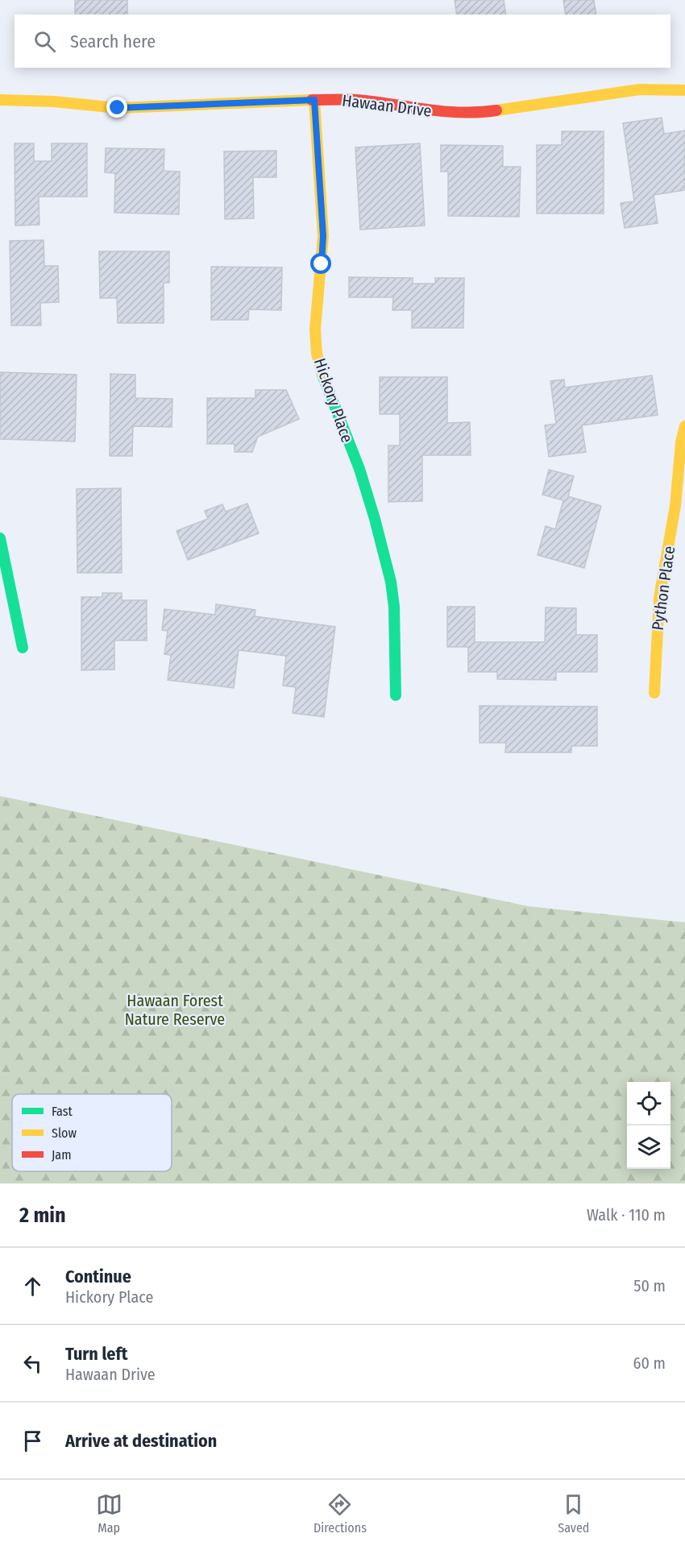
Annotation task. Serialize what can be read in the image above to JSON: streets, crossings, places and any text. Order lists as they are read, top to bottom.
{
  "streets": {
    "street": ["Hawaan Drive", "Hickory Place", "Python Place"]
  },
  "crossings": [
    ["Hawaan Drive", "Hickory Place"]
  ],
  "parks": ["Hawaan Forest Nature Reserve"],
  "legend": ["Fast", "Slow", "Jam"],
  "page": {
    "search": "Search here",
    "heading": ["2 min", "Walk · 110 m"],
    "list": [
      ["Continue", "Hickory Place", "50 m"],
      ["Turn left", "Hawaan Drive", "60 m"],
      "Arrive at destination"
    ],
    "nav": ["Map", "Directions", "Saved"]
  }
}
